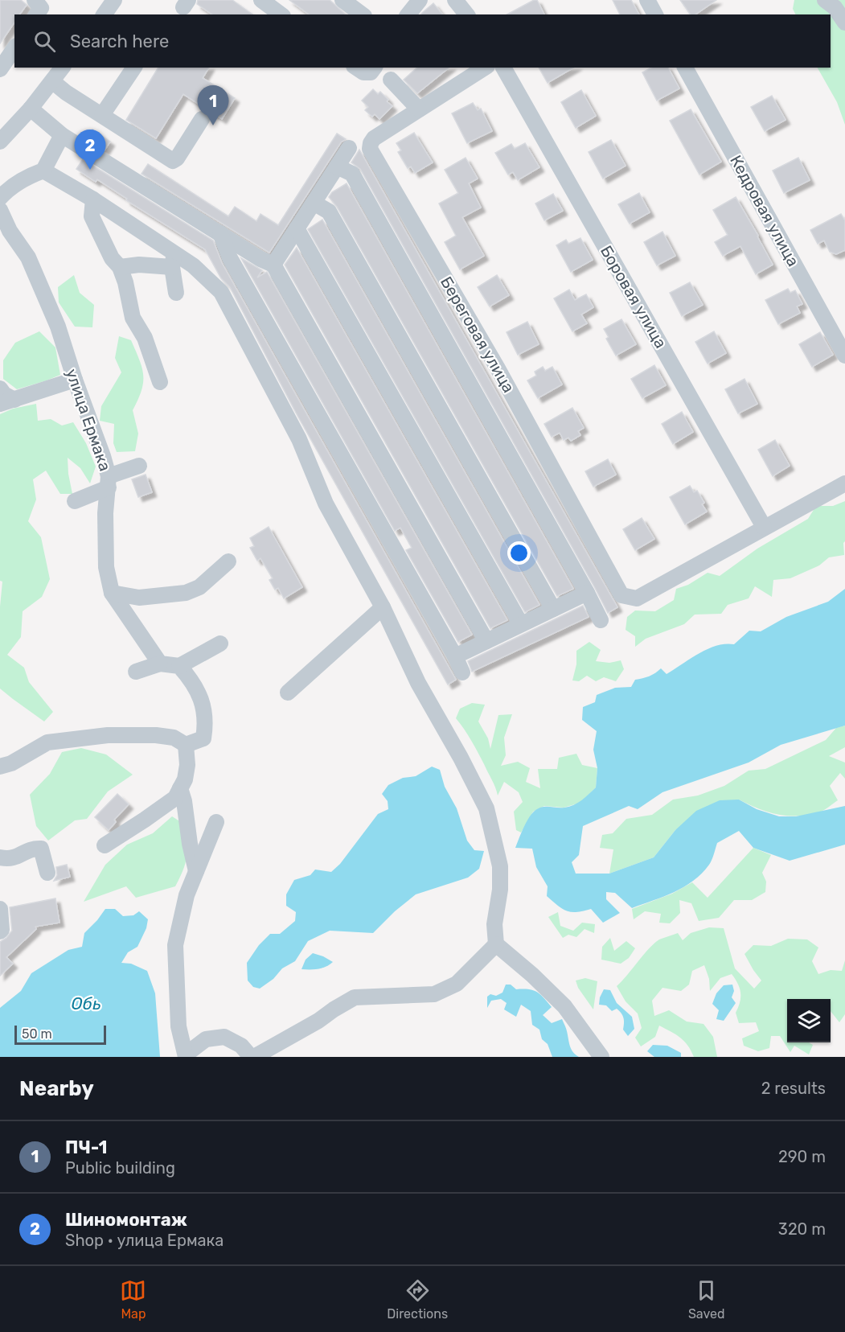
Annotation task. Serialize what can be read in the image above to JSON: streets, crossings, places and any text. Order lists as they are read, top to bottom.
{
  "streets": {
    "street": [
      "Кедровая улица",
      "Боровая улица",
      "Береговая улица",
      "улица Ермака"
    ]
  },
  "crossings": [
    ["Боровая улица", "Береговая улица"]
  ],
  "water": ["Обь"],
  "scale_bar": "50 m",
  "page": {
    "search": "Search here",
    "pins": ["1", "2"],
    "scale": "50 m",
    "heading": ["Nearby", "2 results"],
    "list": [
      {
        "mark": "1",
        "name": "ПЧ-1",
        "note": "Public building",
        "value": "290 m"
      },
      {
        "mark": "2",
        "name": "Шиномонтаж",
        "note": "Shop · улица Ермака",
        "value": "320 m"
      }
    ],
    "nav": ["Map", "Directions", "Saved"]
  }
}
